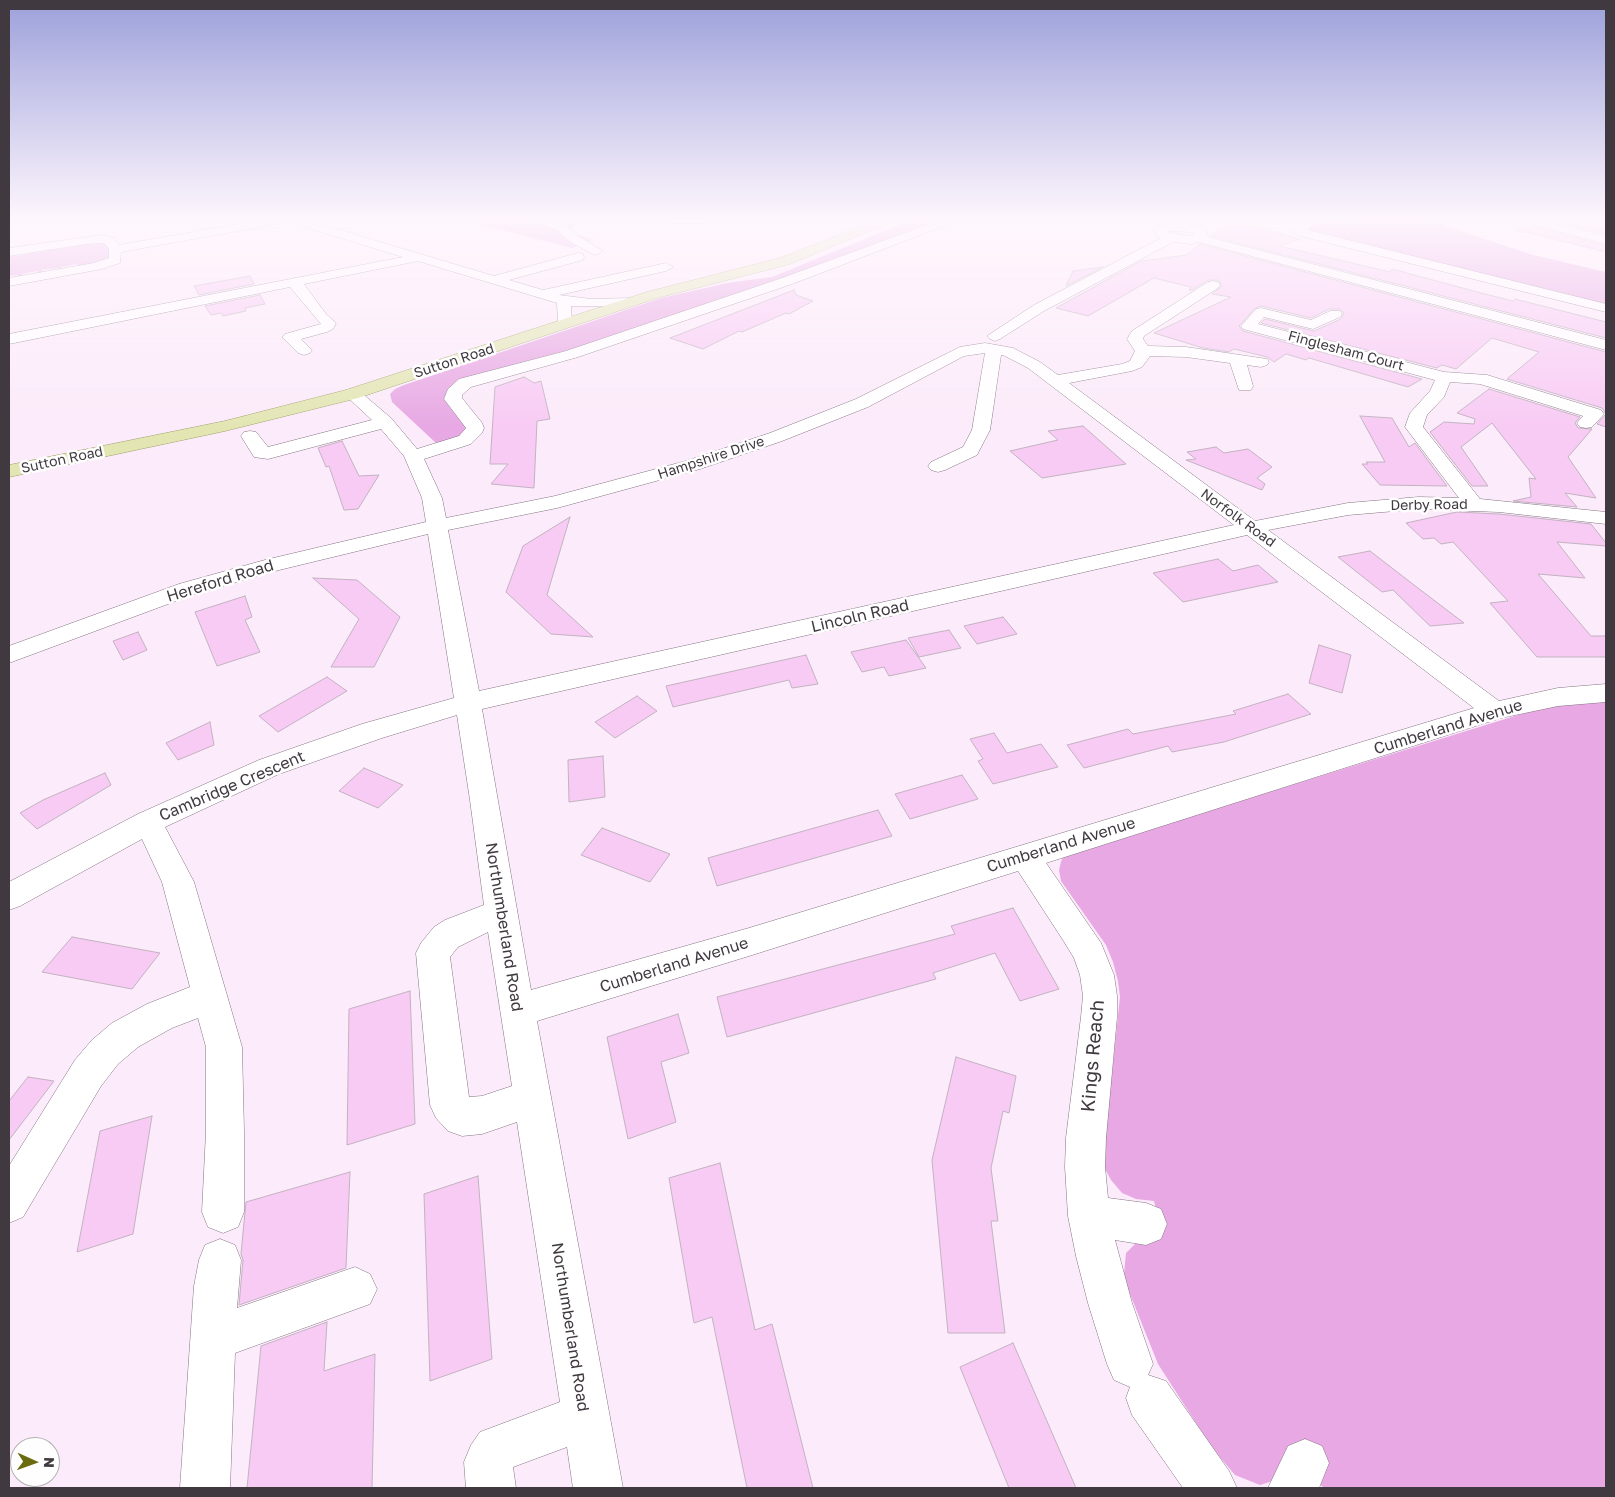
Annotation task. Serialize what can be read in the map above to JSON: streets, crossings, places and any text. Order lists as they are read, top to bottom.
{
  "streets": {
    "main road": ["Sutton Road"],
    "street": [
      "Finglesham Court",
      "Hampshire Drive",
      "Derby Road",
      "Norfolk Road",
      "Hereford Road",
      "Lincoln Road",
      "Cumberland Avenue",
      "Cambridge Crescent",
      "Northumberland Road",
      "Kings Reach"
    ]
  },
  "crossings": [
    ["Sutton Road", "Northumberland Road"],
    ["Hampshire Drive", "Norfolk Road"],
    ["Hampshire Drive", "Hereford Road"],
    ["Hampshire Drive", "Northumberland Road"],
    ["Derby Road", "Norfolk Road"],
    ["Derby Road", "Lincoln Road"],
    ["Norfolk Road", "Lincoln Road"],
    ["Norfolk Road", "Cumberland Avenue"],
    ["Hereford Road", "Northumberland Road"],
    ["Lincoln Road", "Cambridge Crescent"],
    ["Lincoln Road", "Northumberland Road"],
    ["Cumberland Avenue", "Northumberland Road"],
    ["Cumberland Avenue", "Kings Reach"],
    ["Cambridge Crescent", "Northumberland Road"]
  ],
  "north": "right"
}
